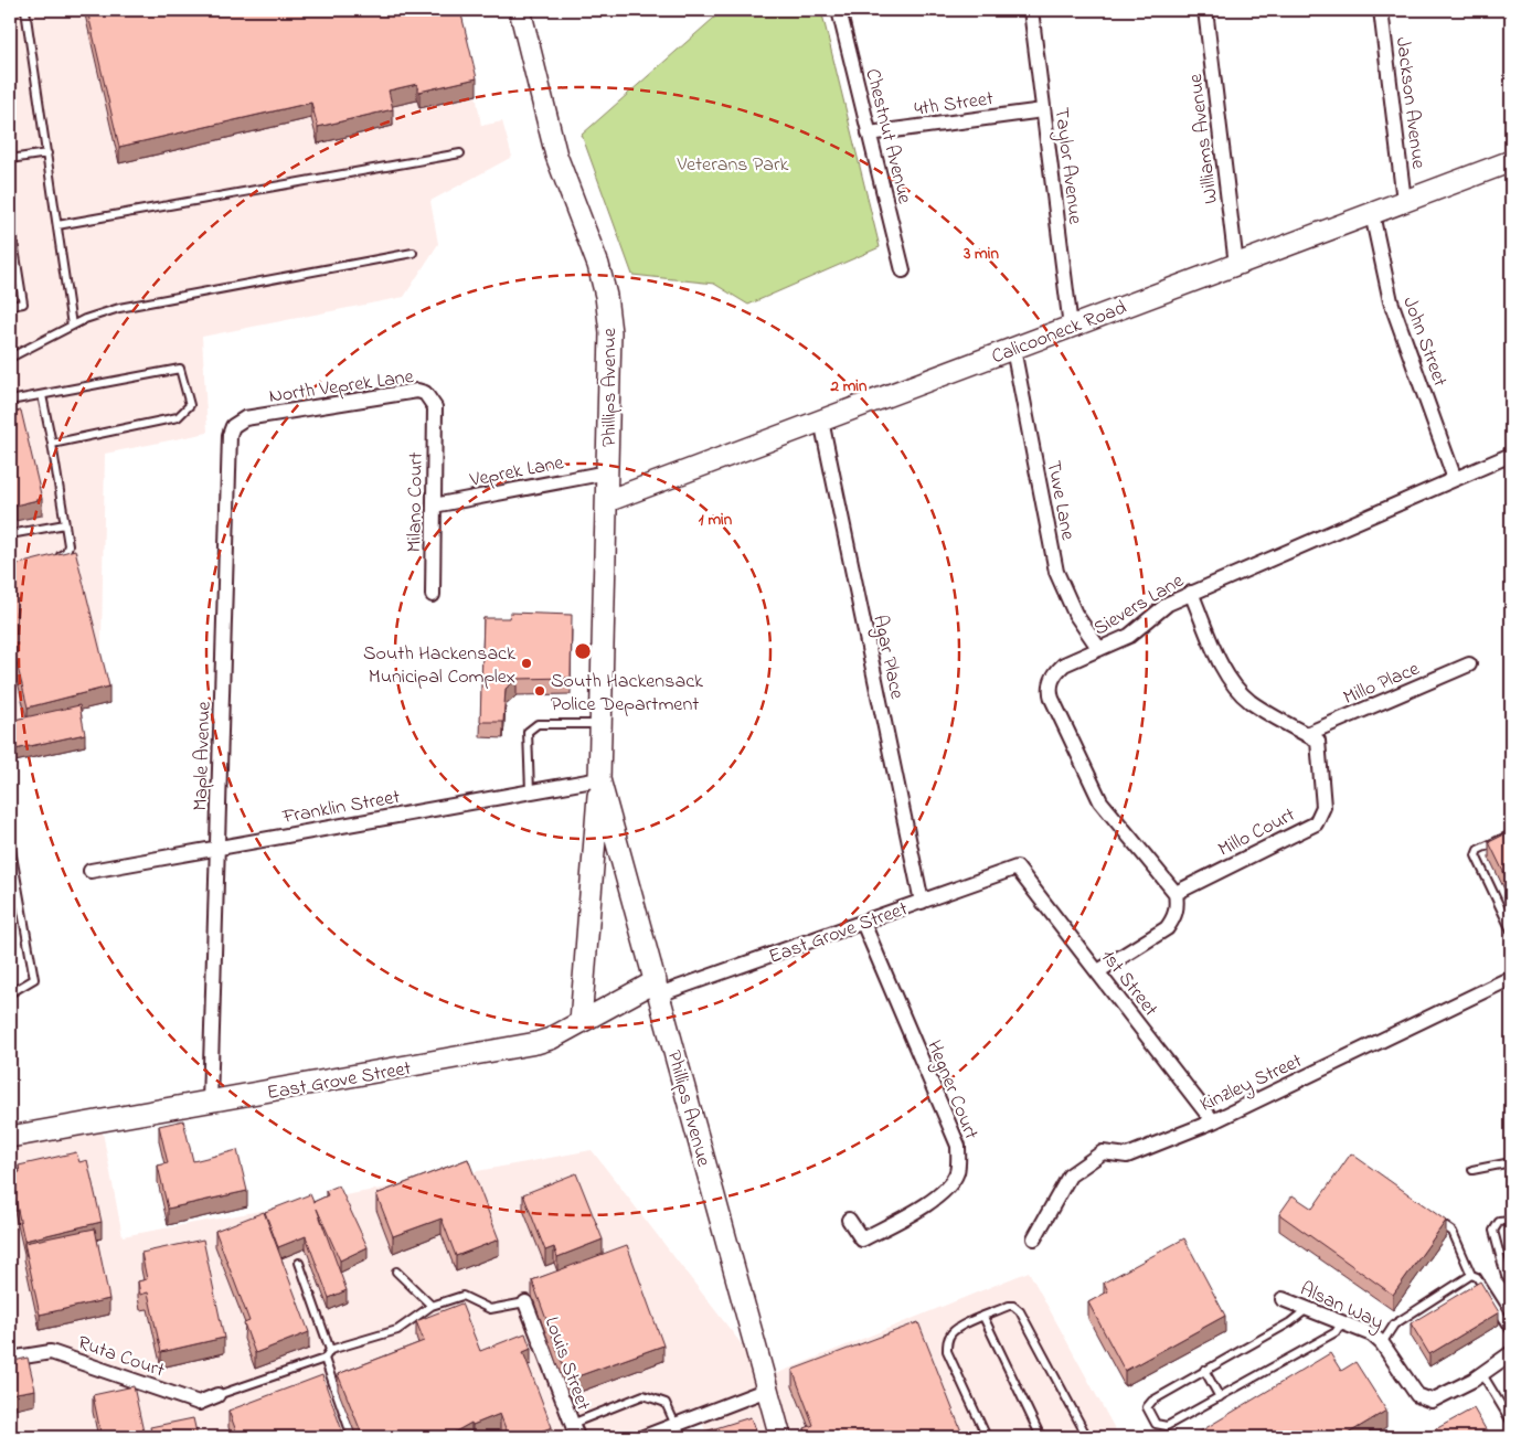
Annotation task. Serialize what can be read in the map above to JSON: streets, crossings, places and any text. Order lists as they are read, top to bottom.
{
  "streets": {
    "street": [
      "4th Street",
      "Jackson Avenue",
      "Chestnut Avenue",
      "Williams Avenue",
      "Taylor Avenue",
      "Calicooneck Road",
      "John Street",
      "North Veprek Lane",
      "Phillips Avenue",
      "Veprek Lane",
      "Tuve Lane",
      "Milano Court",
      "Sievers Lane",
      "Agar Place",
      "Millo Place",
      "Maple Avenue",
      "Franklin Street",
      "Millo Court",
      "East Grove Street",
      "1st Street",
      "Kinzley Street",
      "Hegner Court",
      "Alsan Way",
      "Ruta Court",
      "Louis Street"
    ]
  },
  "crossings": [
    ["4th Street", "Chestnut Avenue"],
    ["4th Street", "Taylor Avenue"],
    ["Jackson Avenue", "Calicooneck Road"],
    ["Williams Avenue", "Calicooneck Road"],
    ["Taylor Avenue", "Calicooneck Road"],
    ["Calicooneck Road", "John Street"],
    ["Calicooneck Road", "Phillips Avenue"],
    ["Calicooneck Road", "Tuve Lane"],
    ["Calicooneck Road", "Agar Place"],
    ["John Street", "Sievers Lane"],
    ["North Veprek Lane", "Milano Court"],
    ["North Veprek Lane", "Maple Avenue"],
    ["Phillips Avenue", "Veprek Lane"],
    ["Phillips Avenue", "Franklin Street"],
    ["Phillips Avenue", "East Grove Street"],
    ["Veprek Lane", "Milano Court"],
    ["Tuve Lane", "Sievers Lane"],
    ["Sievers Lane", "Millo Court"],
    ["Agar Place", "East Grove Street"],
    ["Millo Place", "Millo Court"],
    ["Maple Avenue", "Franklin Street"],
    ["Maple Avenue", "East Grove Street"],
    ["East Grove Street", "1st Street"],
    ["East Grove Street", "Hegner Court"],
    ["1st Street", "Kinzley Street"]
  ],
  "parks": ["Veterans Park"],
  "places": ["South Hackensack Municipal Complex", "South Hackensack Police Department"],
  "rings": ["3 min", "2 min", "1 min"]
}
